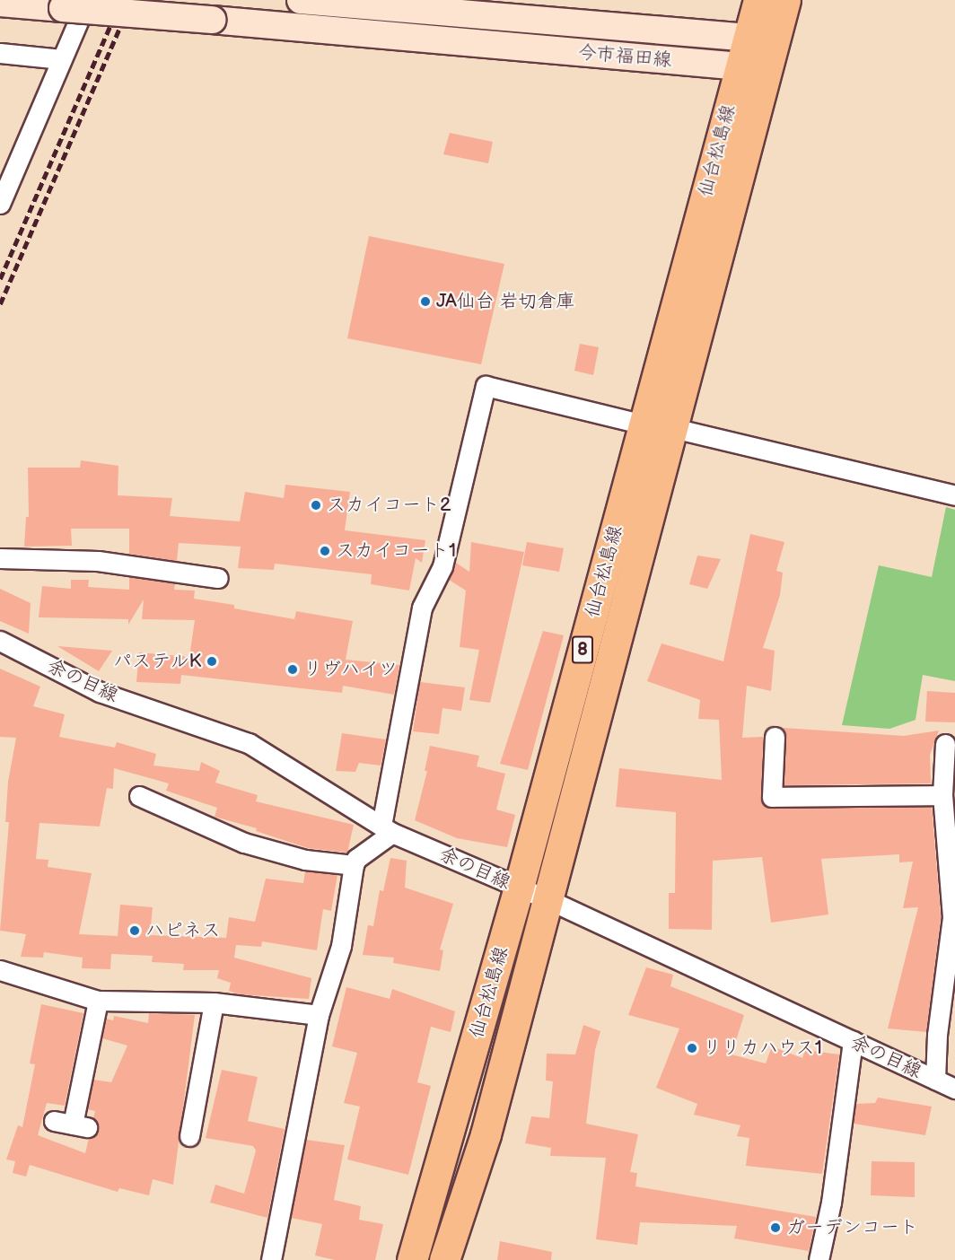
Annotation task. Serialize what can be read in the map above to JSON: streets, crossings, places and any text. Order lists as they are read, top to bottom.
{
  "streets": {
    "main road": ["今市福田線", "仙台松島線", "8"],
    "street": ["余の目線"]
  },
  "crossings": [
    ["今市福田線", "仙台松島線"],
    ["今市福田線", "8"],
    ["仙台松島線", "8"],
    ["仙台松島線", "余の目線"]
  ],
  "places": [
    "JA仙台 岩切倉庫",
    "スカイコート2",
    "スカイコート1",
    "パステルK",
    "リヴハイツ",
    "ハピネス",
    "リリカハウス1",
    "ガーデンコート"
  ]
}
